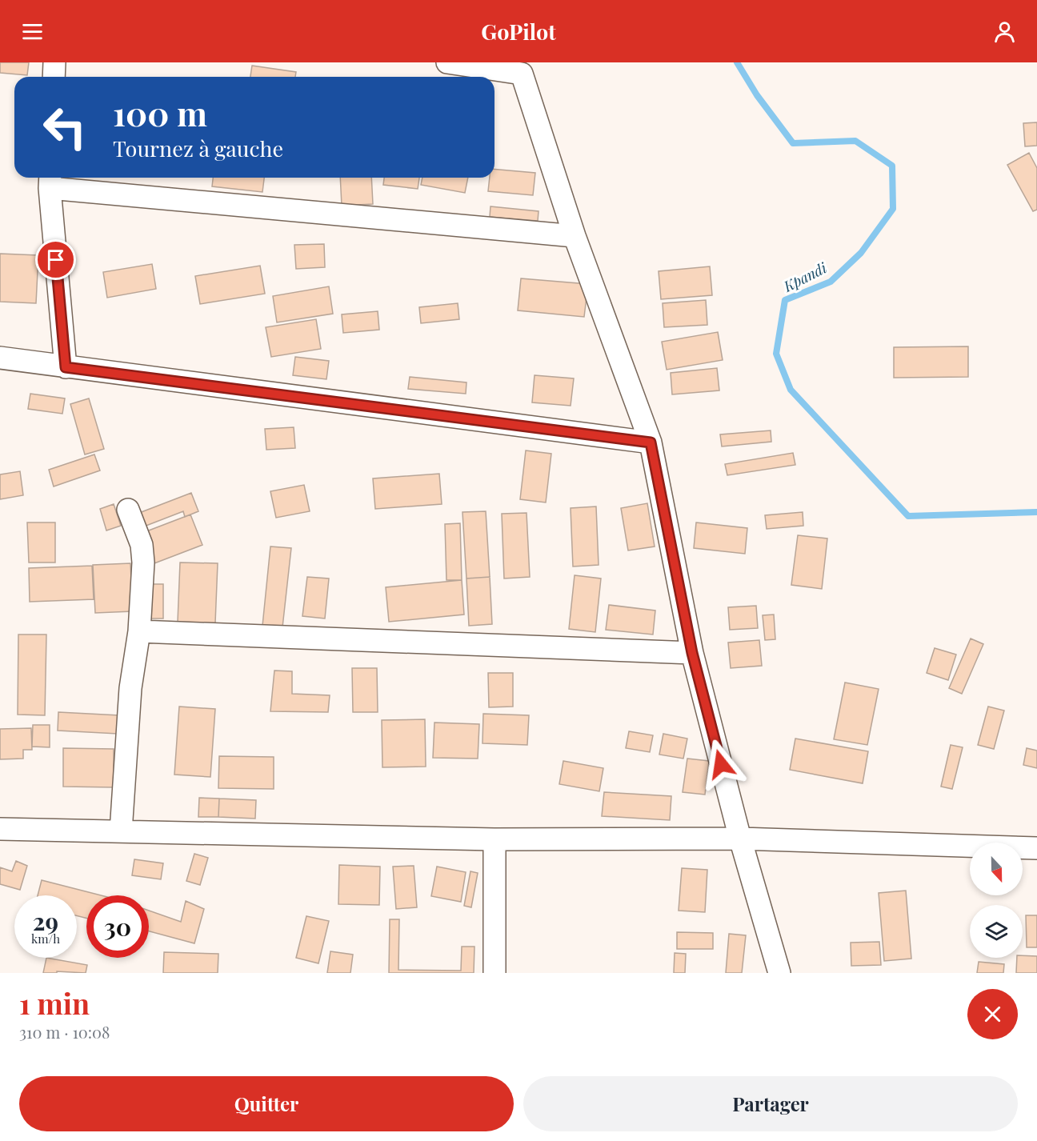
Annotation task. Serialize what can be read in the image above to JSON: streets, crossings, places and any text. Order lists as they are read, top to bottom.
{
  "water": ["Kpandi"],
  "north": "bottom",
  "page": {
    "header": "GoPilot",
    "turn": ["100 m", "Tournez à gauche"],
    "speed": "29 km/h",
    "limit": "30",
    "heading": ["1 min", "310 m · 10:08"],
    "buttons": ["Quitter", "Partager"]
  }
}
